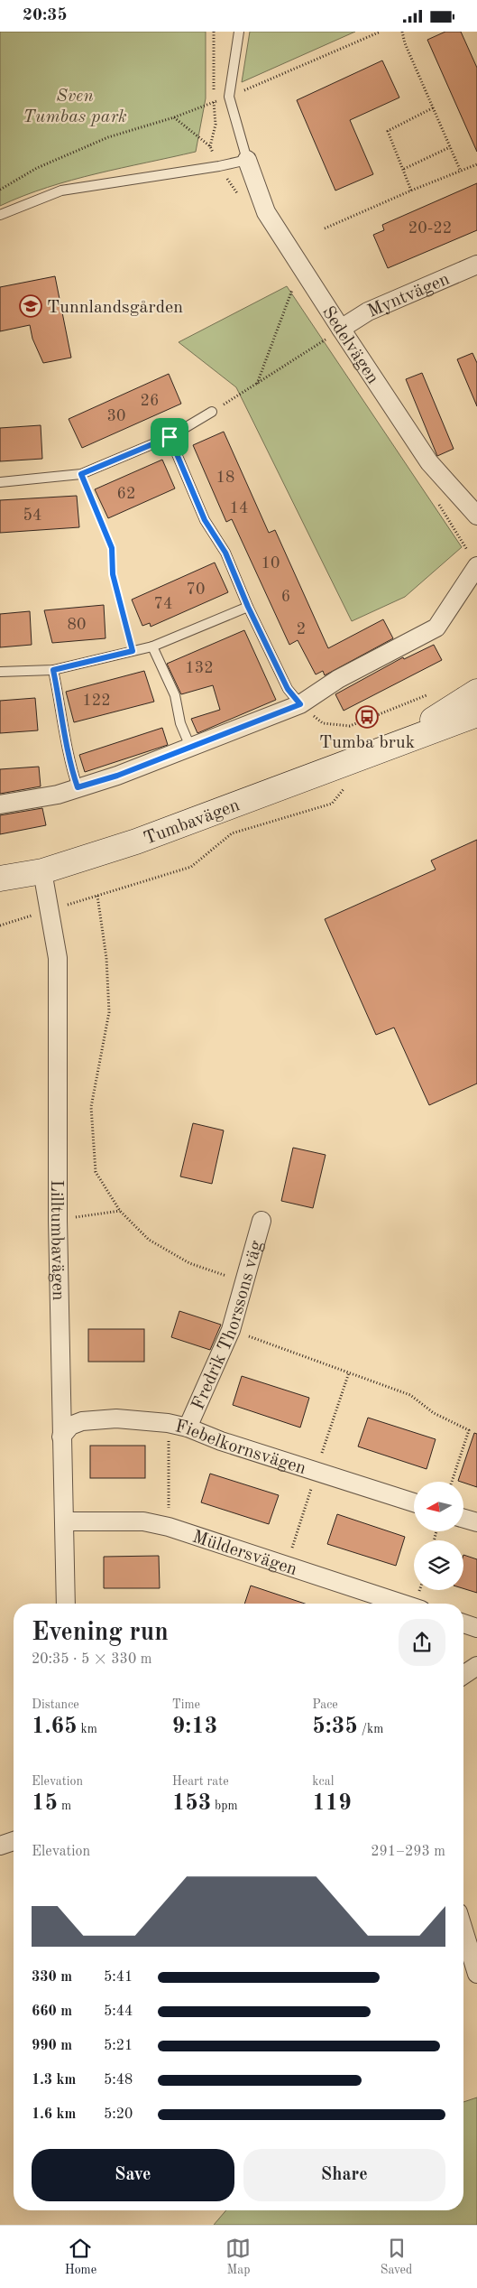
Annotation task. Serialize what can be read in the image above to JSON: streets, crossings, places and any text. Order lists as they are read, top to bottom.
{
  "streets": {
    "main road": ["Tumbavägen"],
    "street": [
      "Myntvägen",
      "Sedelvägen",
      "Lilltumbavägen",
      "Fredrik Thorssons väg",
      "Fiebelkornsvägen",
      "Müldersvägen"
    ]
  },
  "crossings": [
    ["Myntvägen", "Sedelvägen"],
    ["Tumbavägen", "Lilltumbavägen"],
    ["Lilltumbavägen", "Fiebelkornsvägen"],
    ["Lilltumbavägen", "Müldersvägen"],
    ["Fredrik Thorssons väg", "Fiebelkornsvägen"]
  ],
  "parks": ["Sven Tumbas park"],
  "places": {
    "school or university": ["Tunnlandsgården"],
    "bus stop": ["Tumba bruk"]
  },
  "house_numbers": [
    "20-22",
    "26",
    "30",
    "18",
    "62",
    "14",
    "54",
    "10",
    "70",
    "6",
    "74",
    "80",
    "2",
    "132",
    "122"
  ],
  "north": "left",
  "page": {
    "status": "20:35",
    "heading": ["Evening run", "20:35 · 5 × 330 m"],
    "stats": [
      ["Distance", "1.65 km"],
      ["Time", "9:13"],
      ["Pace", "5:35 /km"],
      ["Elevation", "15 m"],
      ["Heart rate", "153 bpm"],
      ["kcal", "119"]
    ],
    "chart": ["Elevation", "291–293 m"],
    "list": [
      {
        "name": "330 m",
        "note": "5:41"
      },
      {
        "name": "660 m",
        "note": "5:44"
      },
      {
        "name": "990 m",
        "note": "5:21"
      },
      {
        "name": "1.3 km",
        "note": "5:48"
      },
      {
        "name": "1.6 km",
        "note": "5:20"
      }
    ],
    "buttons": ["Save", "Share"],
    "tabs": ["Home", "Map", "Saved"]
  }
}
